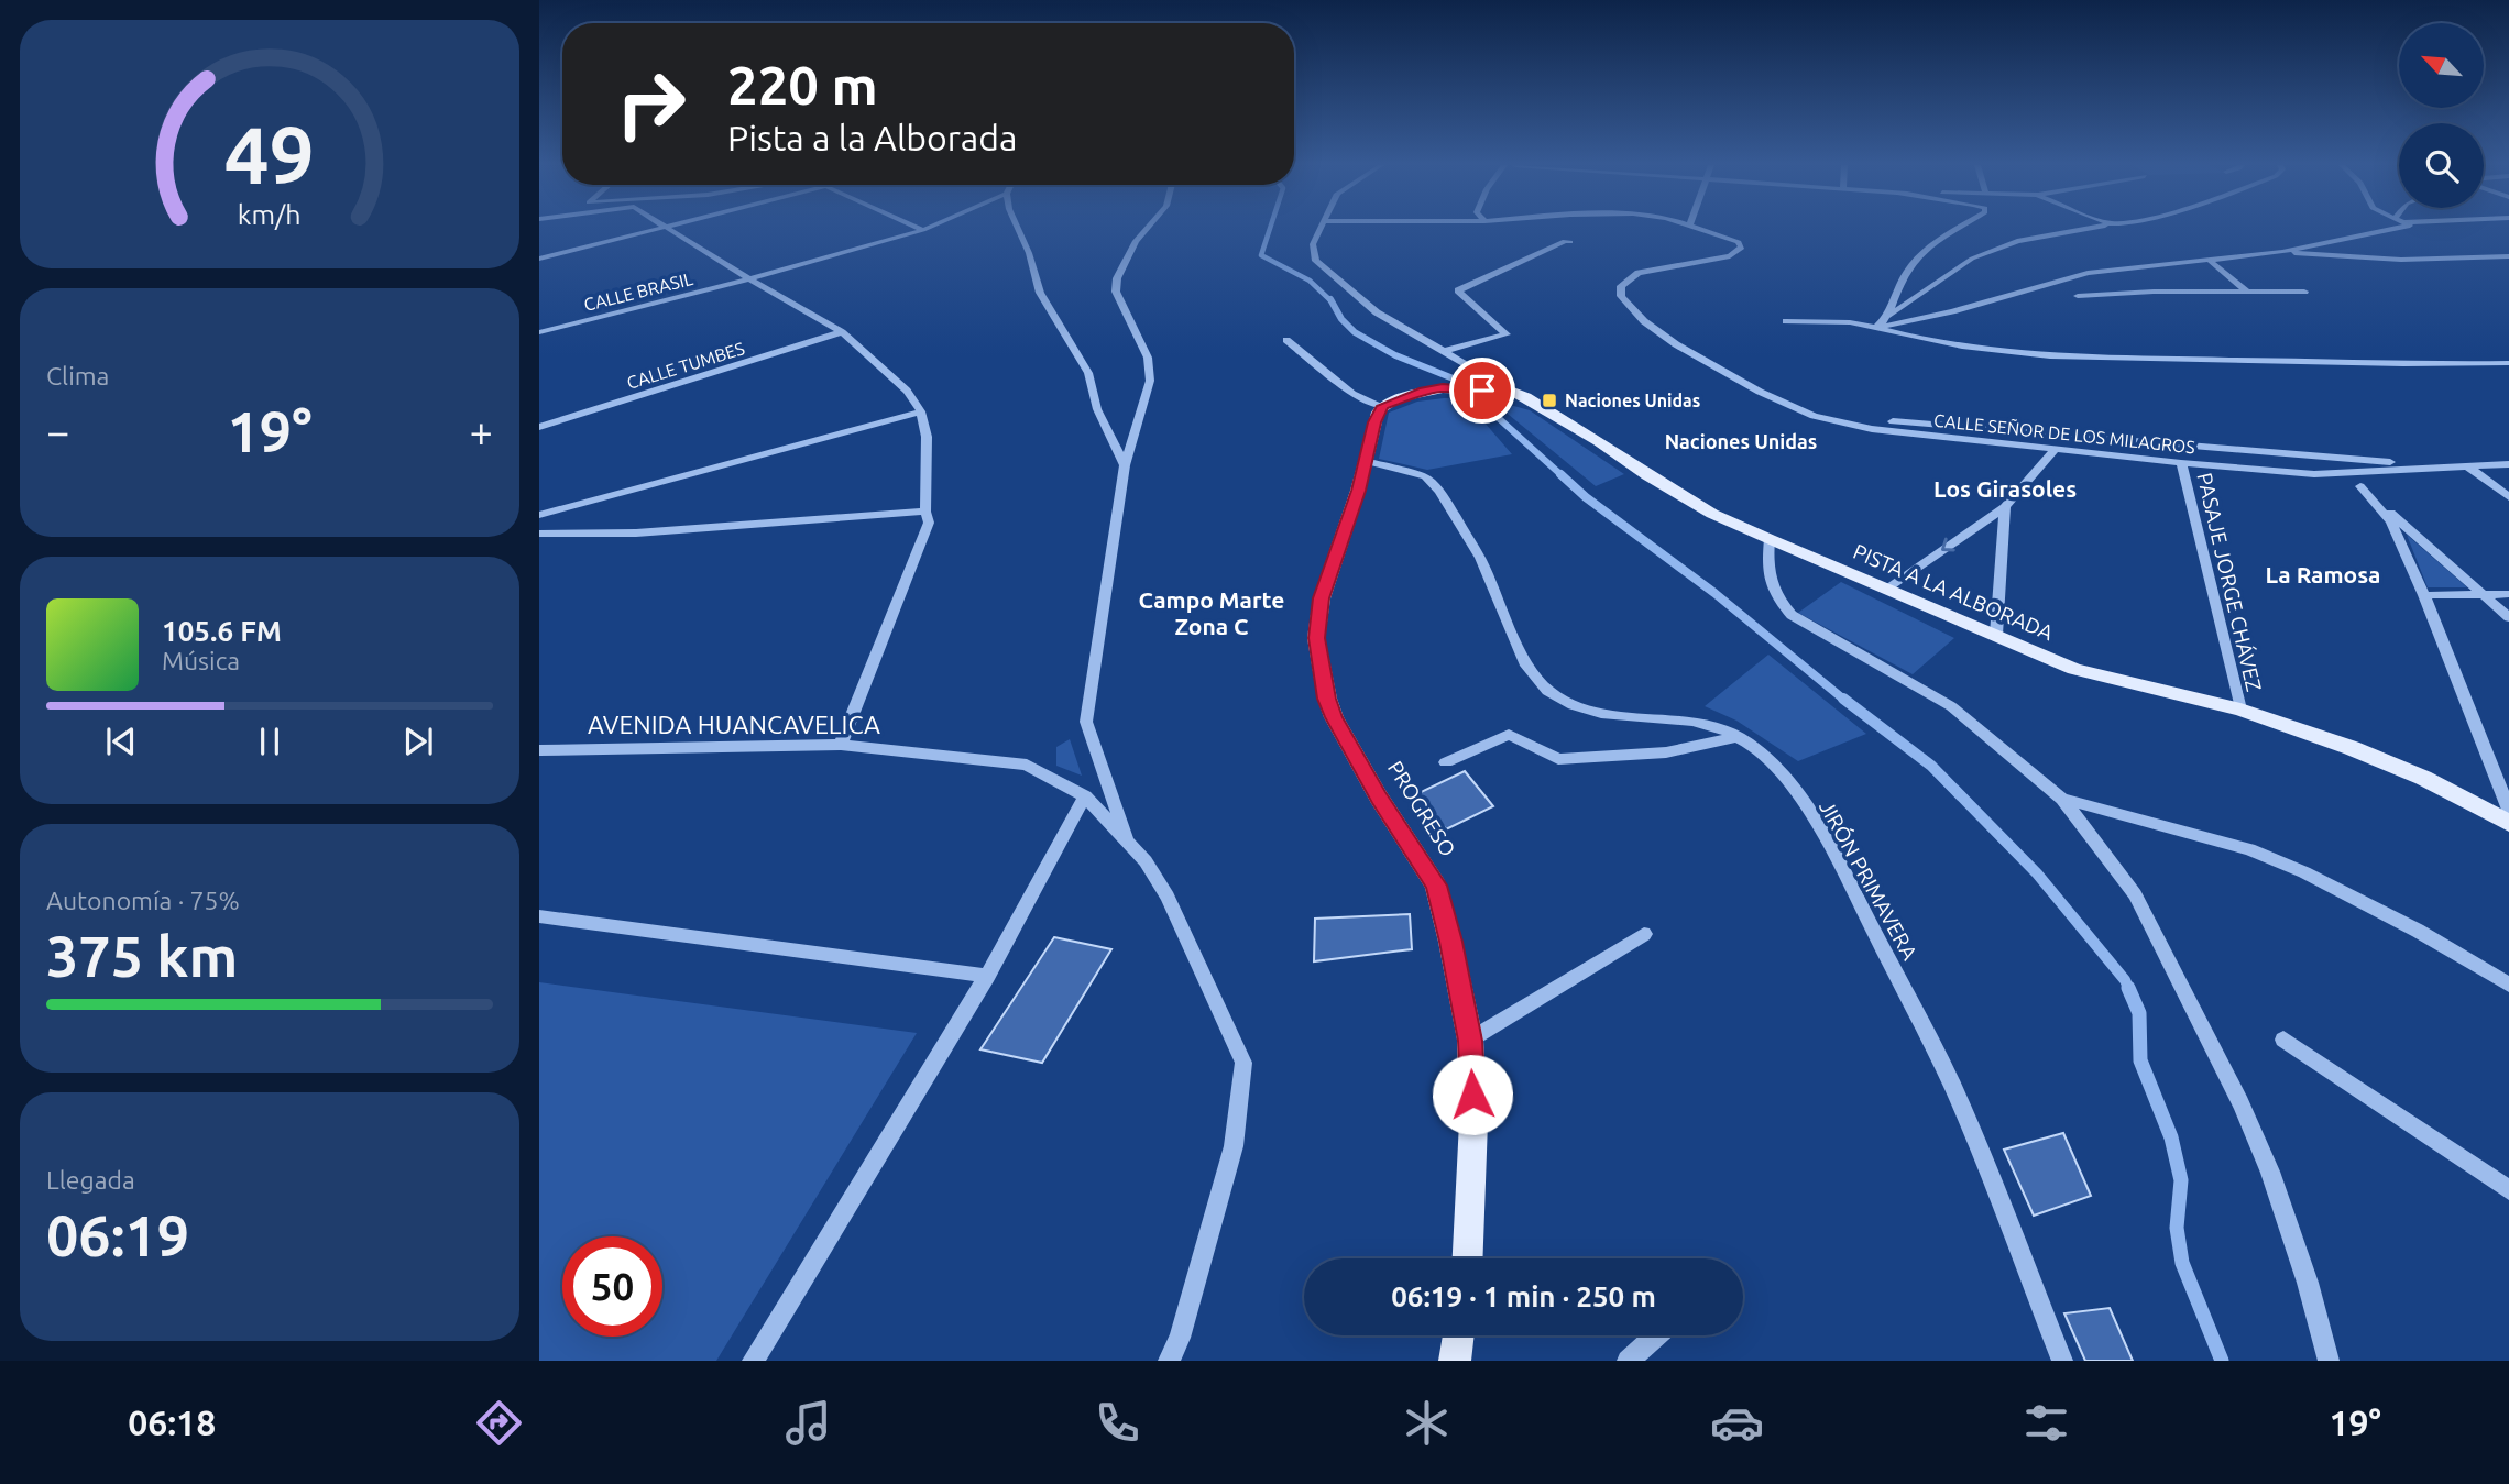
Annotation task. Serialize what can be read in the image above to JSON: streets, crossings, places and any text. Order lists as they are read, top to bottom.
{
  "streets": {
    "main road": ["PISTA A LA ALBORADA", "PROGRESO"],
    "street": [
      "CALLE BRASIL",
      "CALLE TUMBES",
      "CALLE SEÑOR DE LOS MILAGROS",
      "PASAJE JORGE CHÁVEZ",
      "AVENIDA HUANCAVELICA",
      "JIRÓN PRIMAVERA"
    ]
  },
  "crossings": [
    ["CALLE SEÑOR DE LOS MILAGROS", "PASAJE JORGE CHÁVEZ"],
    ["PASAJE JORGE CHÁVEZ", "PISTA A LA ALBORADA"],
    ["PISTA A LA ALBORADA", "PROGRESO"],
    ["PROGRESO", "JIRÓN PRIMAVERA"]
  ],
  "districts": [
    "Naciones Unidas",
    "Los Girasoles",
    "La Ramosa",
    "Campo Marte Zona C"
  ],
  "places": {
    "transit": ["Naciones Unidas"]
  },
  "north": "top left",
  "page": {
    "turn": ["220 m", "Pista a la Alborada"],
    "tile": [
      "Clima",
      ["Autonomía · 75%", "375 km"],
      ["Llegada", "06:19"]
    ],
    "heat": ["−", "19°", "+"],
    "song": ["105.6 FM", "Música"],
    "limit": "50",
    "trip": "06:19 · 1 min · 250 m",
    "tabs": ["06:18", "19°"],
    "gauge": ["49", "km/h"]
  }
}
